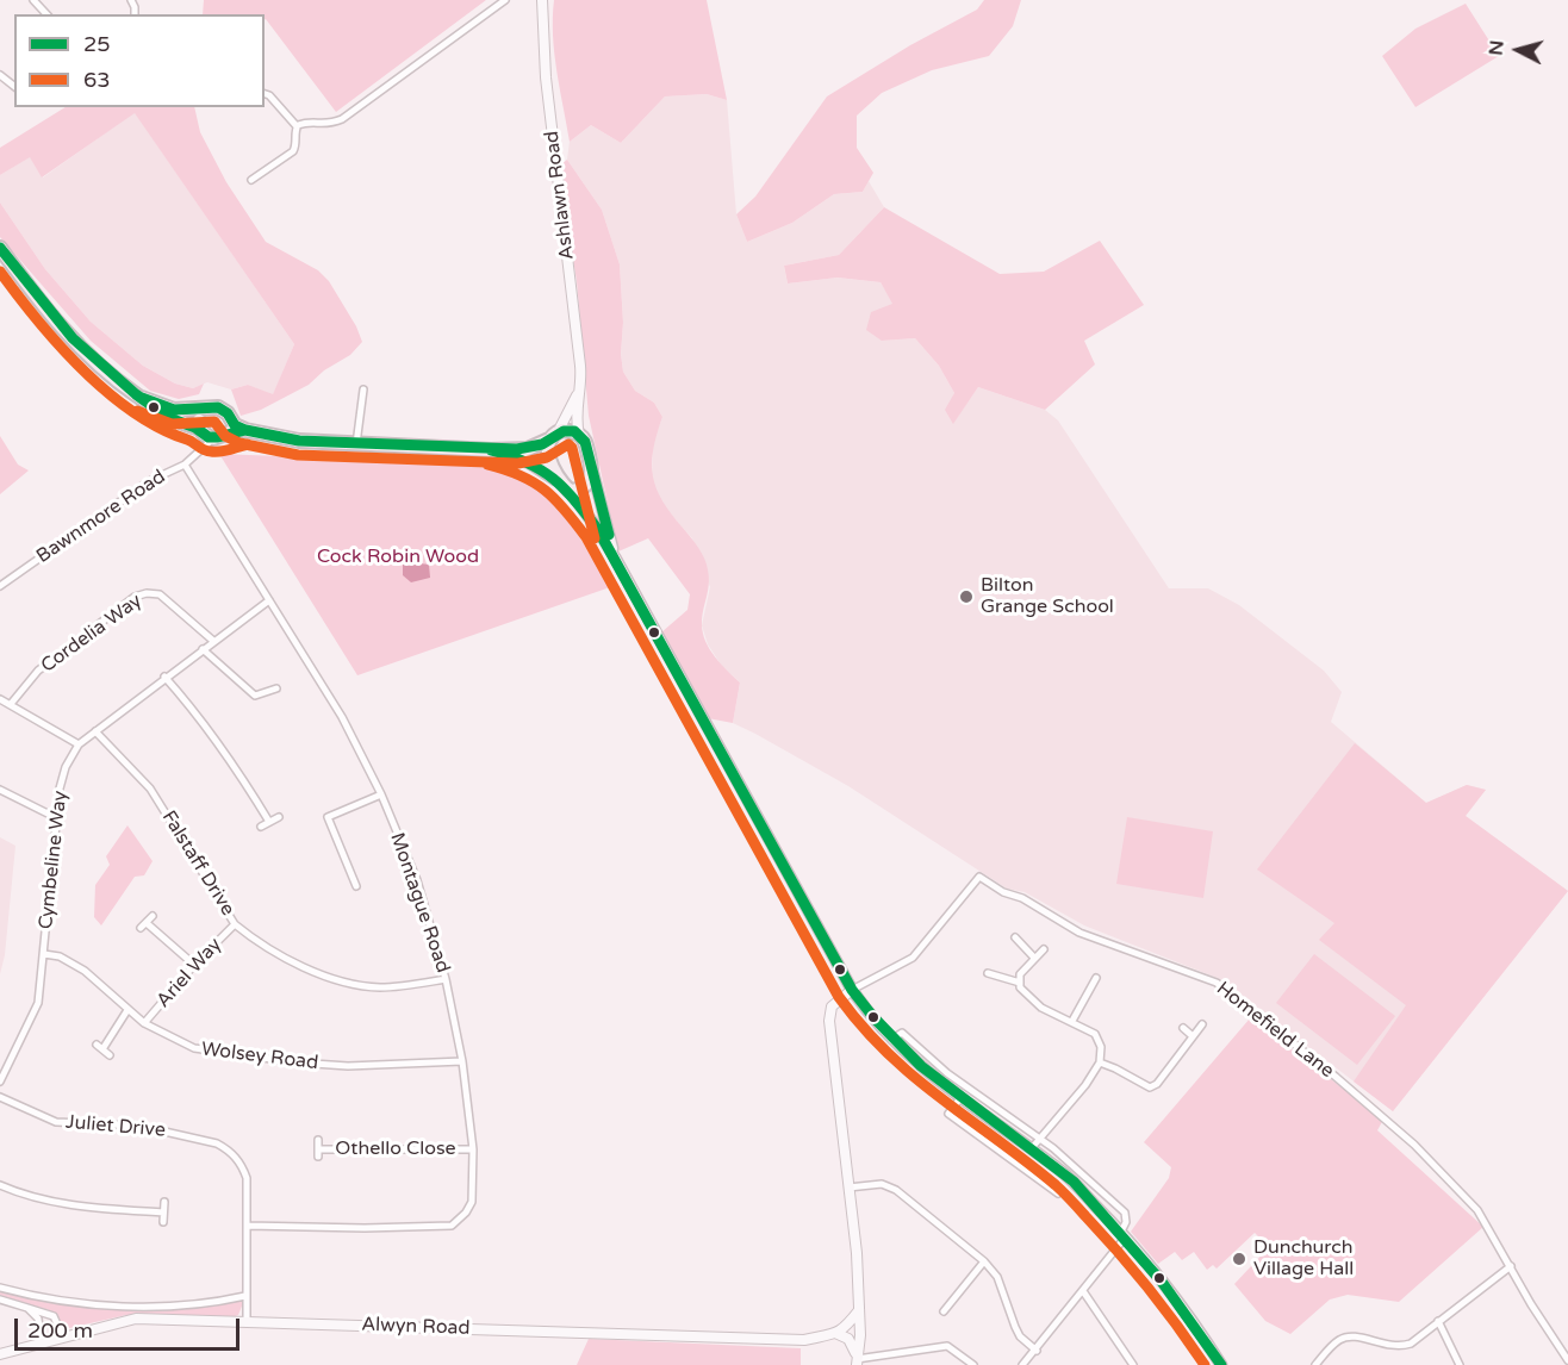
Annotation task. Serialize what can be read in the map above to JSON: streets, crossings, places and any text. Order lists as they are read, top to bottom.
{
  "streets": {
    "street": [
      "Ashlawn Road",
      "Bawnmore Road",
      "Cordelia Way",
      "Cymbeline Way",
      "Falstaff Drive",
      "Montague Road",
      "Ariel Way",
      "Homefield Lane",
      "Wolsey Road",
      "Juliet Drive",
      "Othello Close",
      "Alwyn Road"
    ]
  },
  "crossings": [
    ["Bawnmore Road", "Montague Road"],
    ["Cordelia Way", "Cymbeline Way"],
    ["Cymbeline Way", "Falstaff Drive"],
    ["Cymbeline Way", "Montague Road"],
    ["Cymbeline Way", "Wolsey Road"],
    ["Falstaff Drive", "Montague Road"],
    ["Falstaff Drive", "Ariel Way"],
    ["Montague Road", "Wolsey Road"],
    ["Montague Road", "Juliet Drive"],
    ["Montague Road", "Othello Close"],
    ["Ariel Way", "Wolsey Road"],
    ["Juliet Drive", "Alwyn Road"]
  ],
  "parks": ["Cock Robin Wood"],
  "places": ["Bilton Grange School", "Dunchurch Village Hall"],
  "lines": ["transit line 25", "transit line 63"],
  "legend": ["25", "63"],
  "scale_bar": "200 m",
  "north": "left"
}
